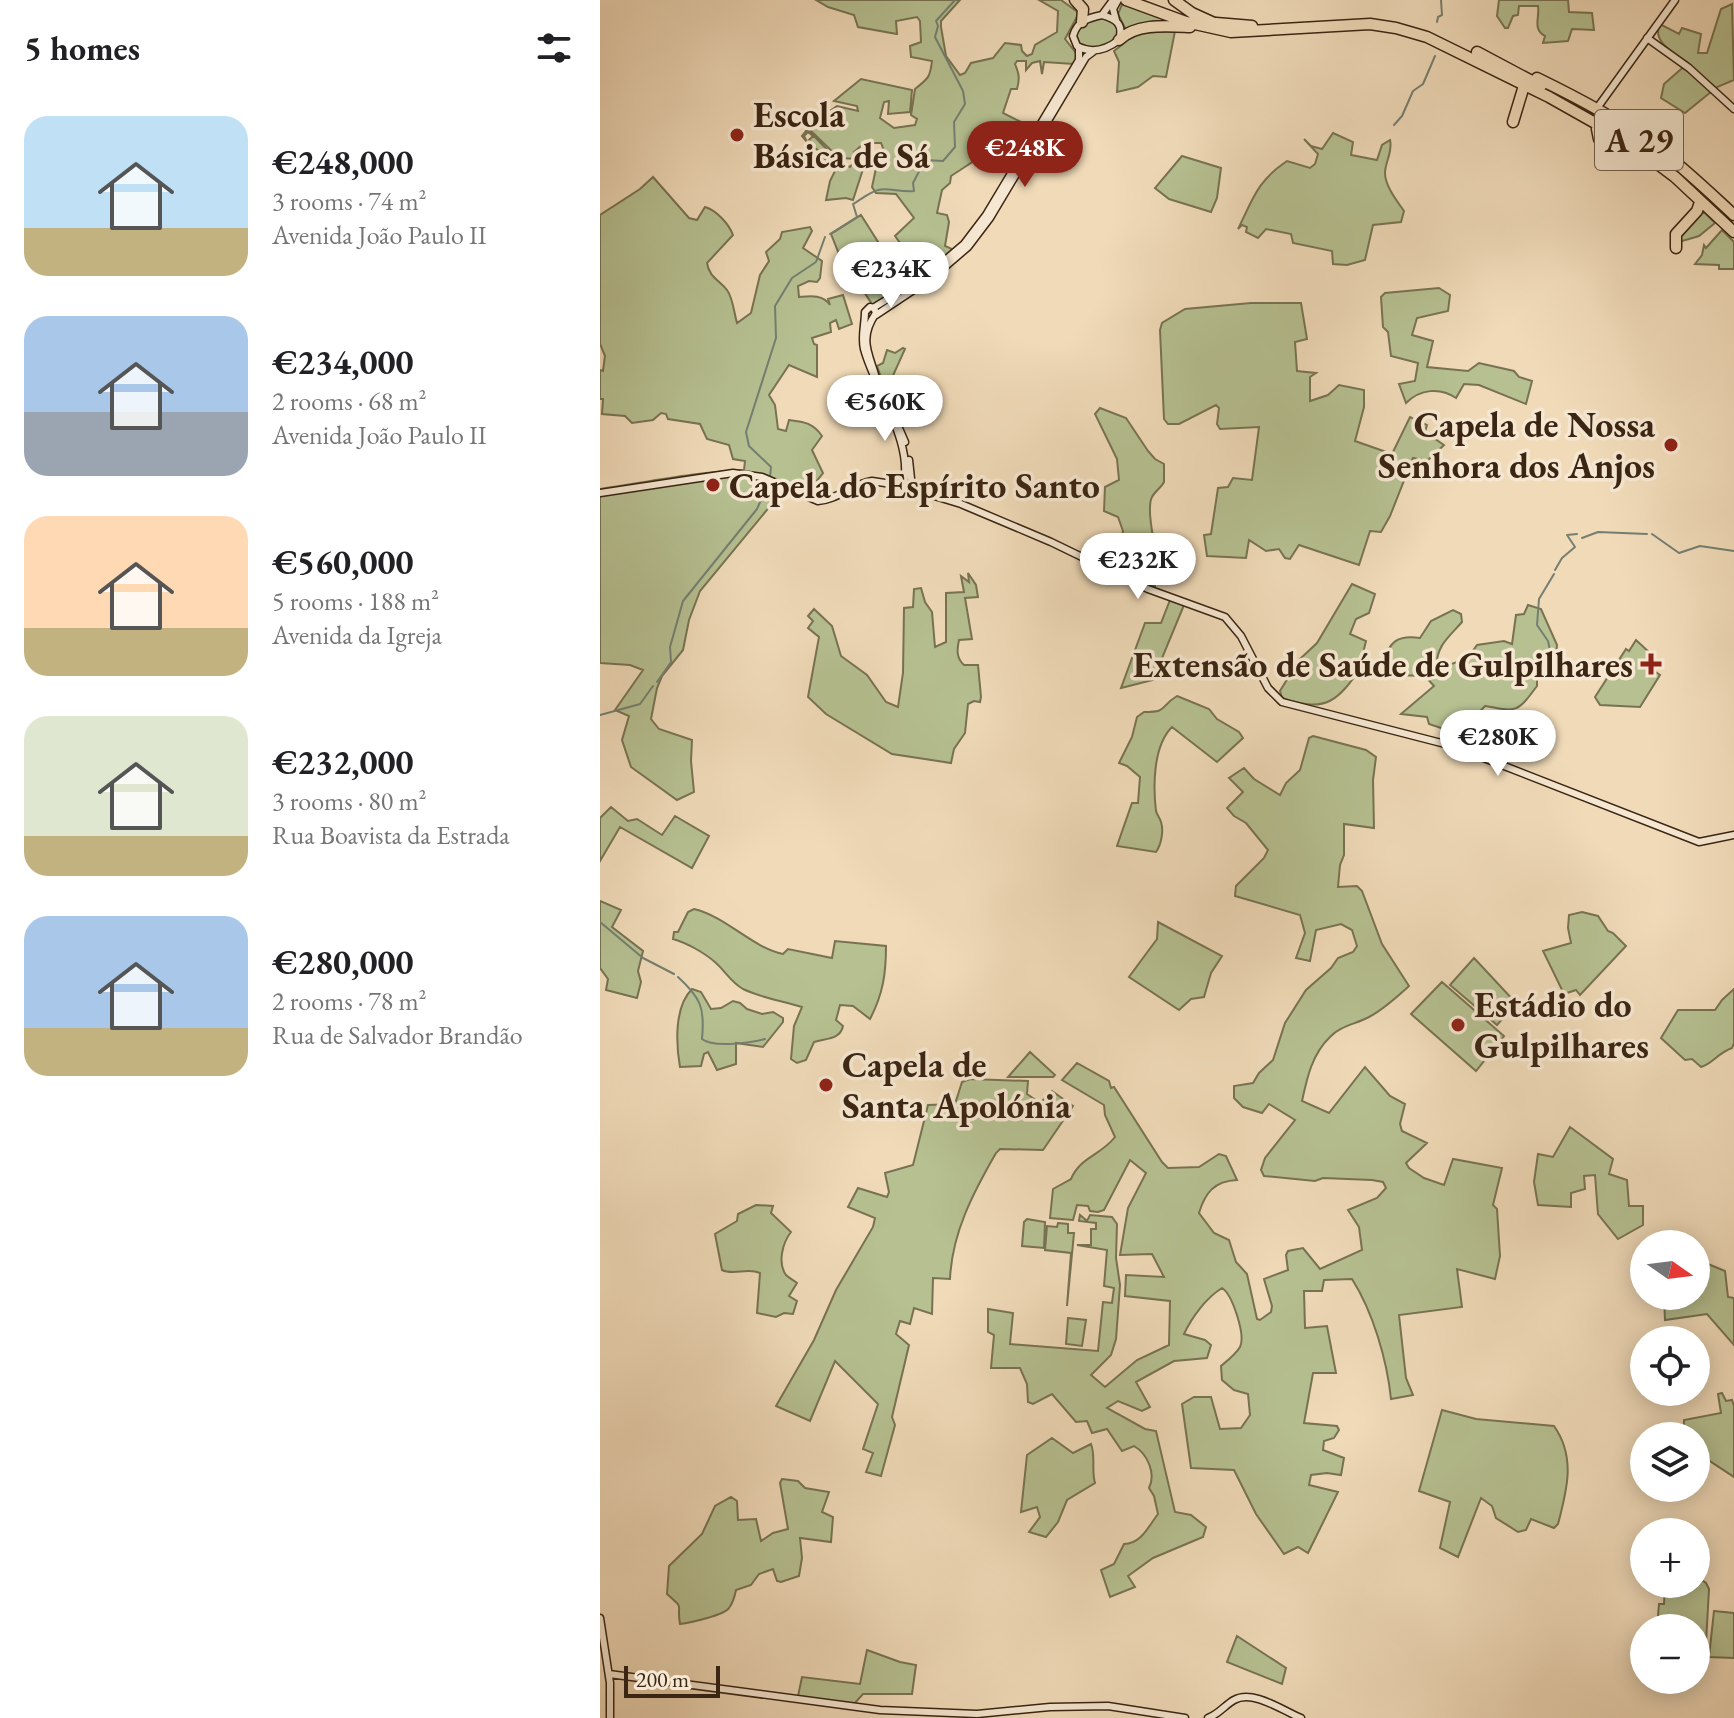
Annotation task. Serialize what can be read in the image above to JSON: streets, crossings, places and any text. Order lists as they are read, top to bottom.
{
  "streets": {
    "highway": ["A 29"]
  },
  "places": {
    "other": [
      "Escola Básica de Sá",
      "Capela de Nossa Senhora dos Anjos",
      "Capela do Espírito Santo",
      "Estádio do Gulpilhares",
      "Capela de Santa Apolónia"
    ],
    "health": ["Extensão de Saúde de Gulpilhares"]
  },
  "scale_bar": "200 m",
  "north": "right",
  "page": {
    "heading": "5 homes",
    "list": [
      {
        "name": "€248,000",
        "note": "3 rooms · 74 m² · Avenida João Paulo II"
      },
      {
        "name": "€234,000",
        "note": "2 rooms · 68 m² · Avenida João Paulo II"
      },
      {
        "name": "€560,000",
        "note": "5 rooms · 188 m² · Avenida da Igreja"
      },
      {
        "name": "€232,000",
        "note": "3 rooms · 80 m² · Rua Boavista da Estrada"
      },
      {
        "name": "€280,000",
        "note": "2 rooms · 78 m² · Rua de Salvador Brandão"
      }
    ],
    "price": [
      "€248K",
      "€234K",
      "€560K",
      "€232K",
      "€280K"
    ],
    "map_buttons": ["+", "−"],
    "scale": "200 m"
  }
}
